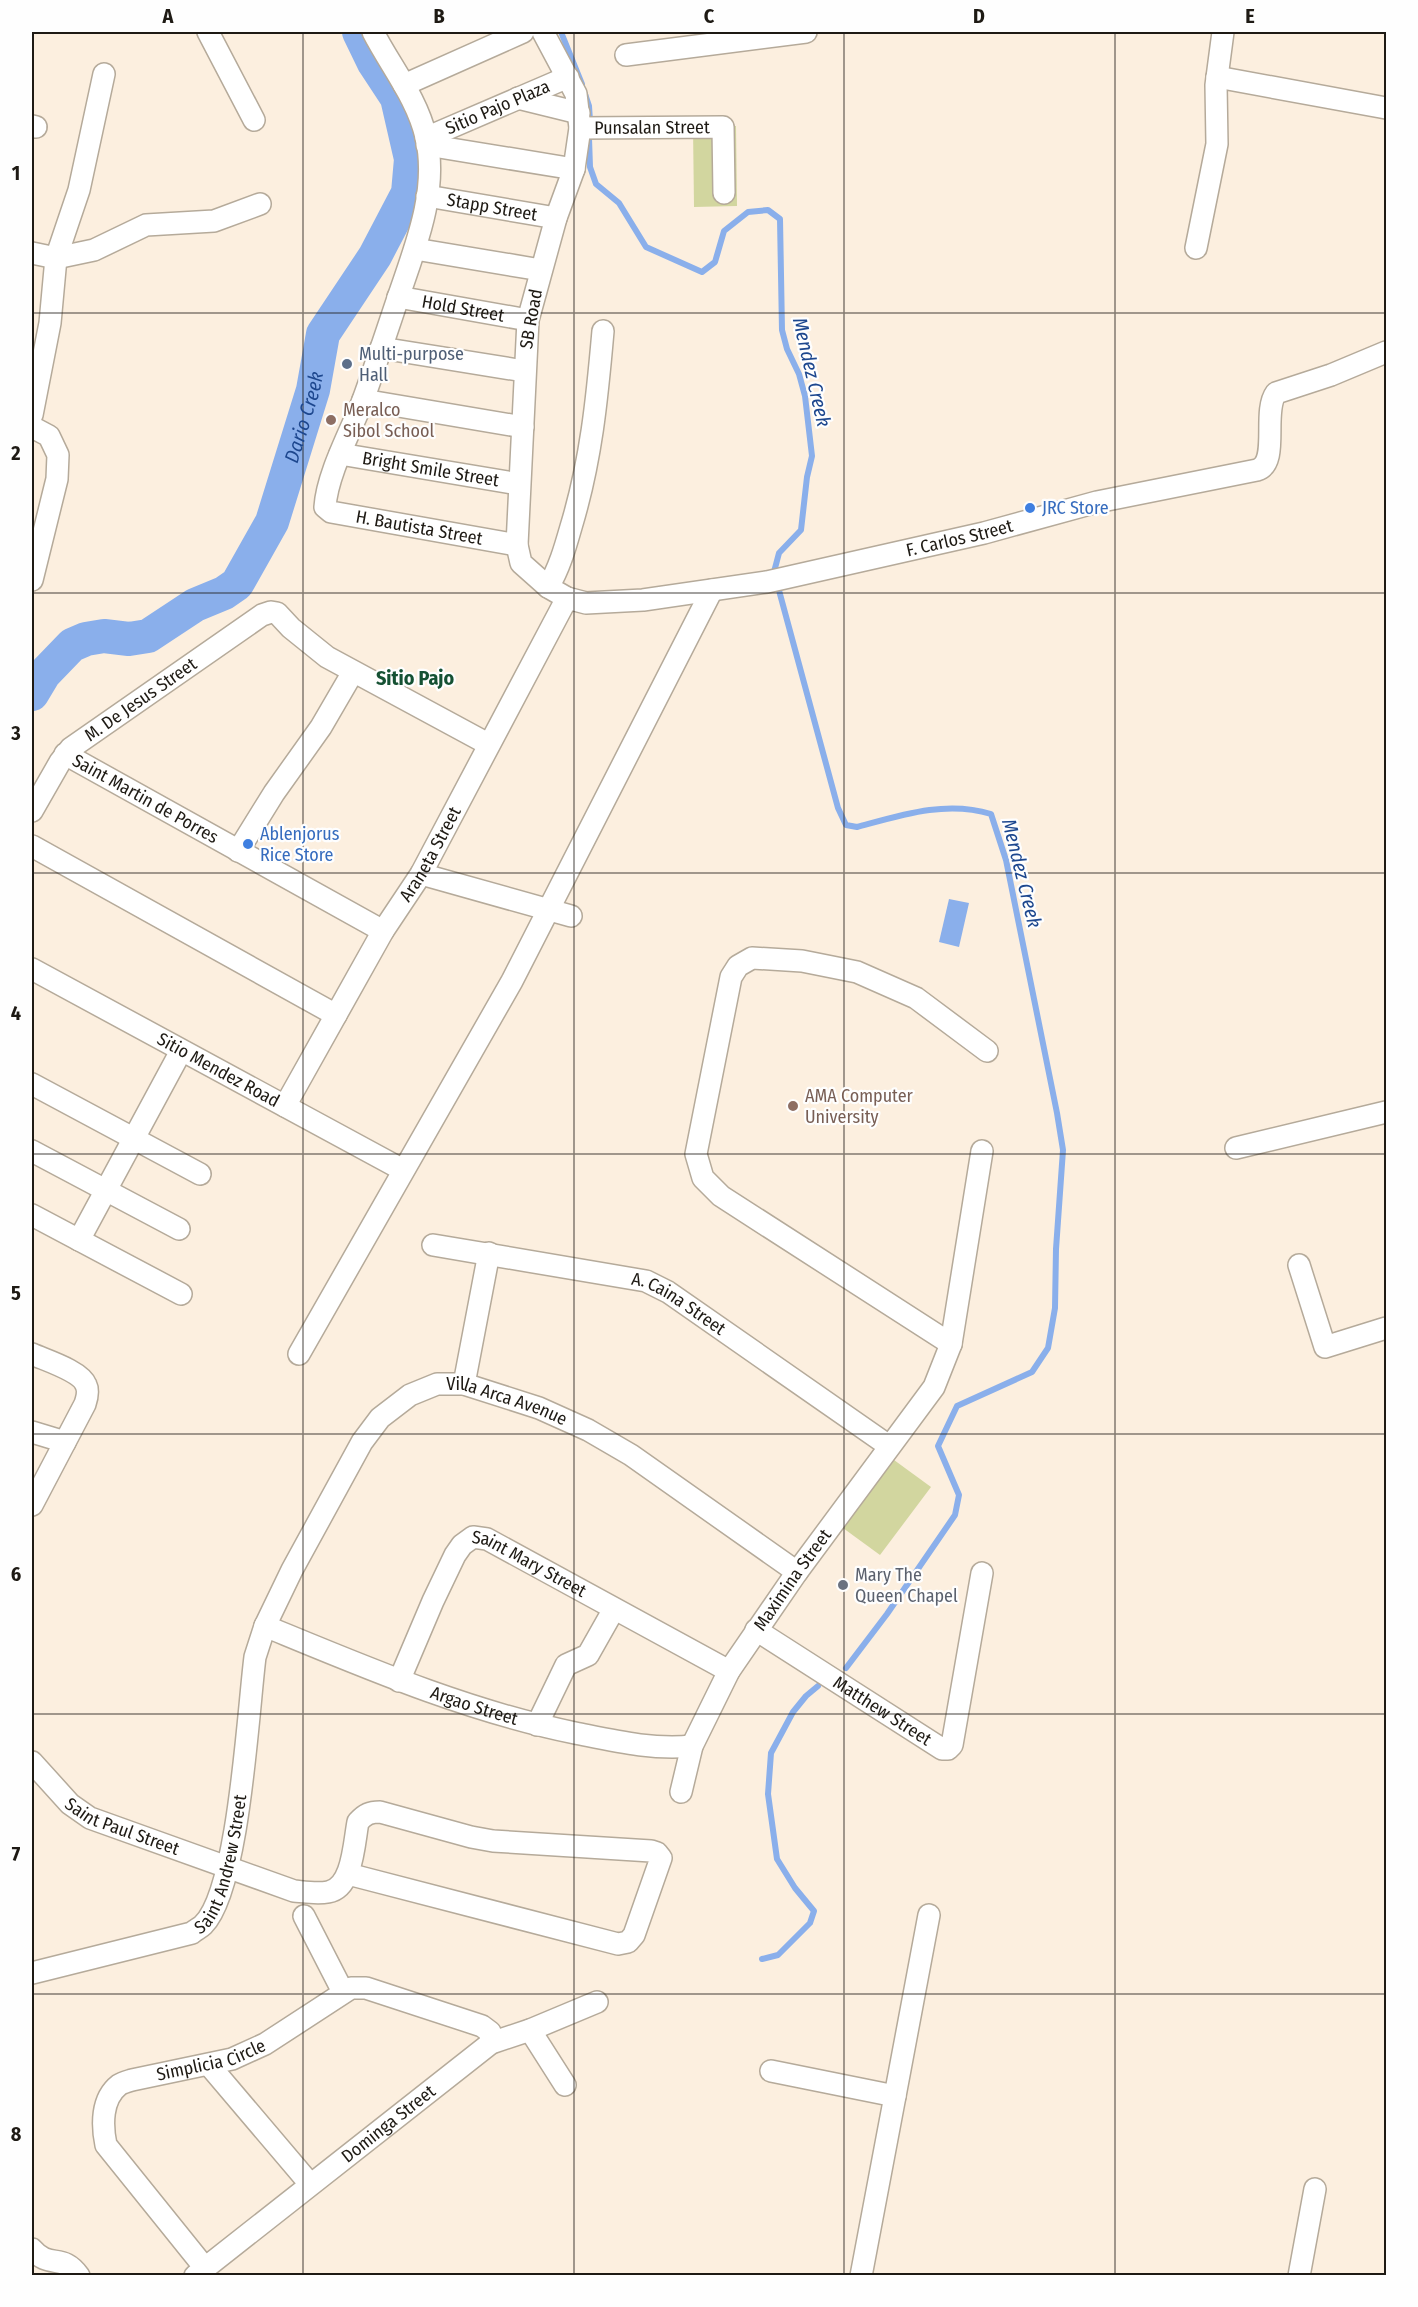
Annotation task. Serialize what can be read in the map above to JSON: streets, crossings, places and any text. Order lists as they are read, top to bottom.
{
  "streets": {
    "street": [
      "Sitio Pajo Plaza",
      "Punsalan Street",
      "Stapp Street",
      "Hold Street",
      "SB Road",
      "Bright Smile Street",
      "H. Bautista Street",
      "F. Carlos Street",
      "M. De Jesus Street",
      "Saint Martin de Porres",
      "Araneta Street",
      "Sitio Mendez Road",
      "A. Caina Street",
      "Villa Arca Avenue",
      "Saint Mary Street",
      "Maximina Street",
      "Argao Street",
      "Matthew Street",
      "Saint Paul Street",
      "Saint Andrew Street",
      "Simplicia Circle",
      "Dominga Street"
    ]
  },
  "crossings": [
    ["Sitio Pajo Plaza", "Punsalan Street"],
    ["Sitio Pajo Plaza", "SB Road"],
    ["Punsalan Street", "SB Road"],
    ["Stapp Street", "SB Road"],
    ["Hold Street", "SB Road"],
    ["SB Road", "Bright Smile Street"],
    ["SB Road", "H. Bautista Street"],
    ["SB Road", "F. Carlos Street"],
    ["SB Road", "Araneta Street"],
    ["Bright Smile Street", "H. Bautista Street"],
    ["F. Carlos Street", "Araneta Street"],
    ["M. De Jesus Street", "Saint Martin de Porres"],
    ["Saint Martin de Porres", "Araneta Street"],
    ["Araneta Street", "Sitio Mendez Road"],
    ["A. Caina Street", "Maximina Street"],
    ["Villa Arca Avenue", "Maximina Street"],
    ["Villa Arca Avenue", "Argao Street"],
    ["Villa Arca Avenue", "Saint Andrew Street"],
    ["Saint Mary Street", "Maximina Street"],
    ["Saint Mary Street", "Argao Street"],
    ["Maximina Street", "Argao Street"],
    ["Maximina Street", "Matthew Street"],
    ["Argao Street", "Saint Andrew Street"],
    ["Saint Paul Street", "Saint Andrew Street"],
    ["Simplicia Circle", "Dominga Street"]
  ],
  "districts": ["Sitio Pajo"],
  "water": ["Mendez Creek", "Dario Creek"],
  "places": [
    "Multi-purpose Hall",
    "Meralco Sibol School",
    "JRC Store",
    "Ablenjorus Rice Store",
    "AMA Computer University",
    "Mary The Queen Chapel"
  ],
  "grid": {
    "columns": [
      "A",
      "B",
      "C",
      "D",
      "E"
    ],
    "rows": [
      "1",
      "2",
      "3",
      "4",
      "5",
      "6",
      "7",
      "8"
    ]
  }
}
